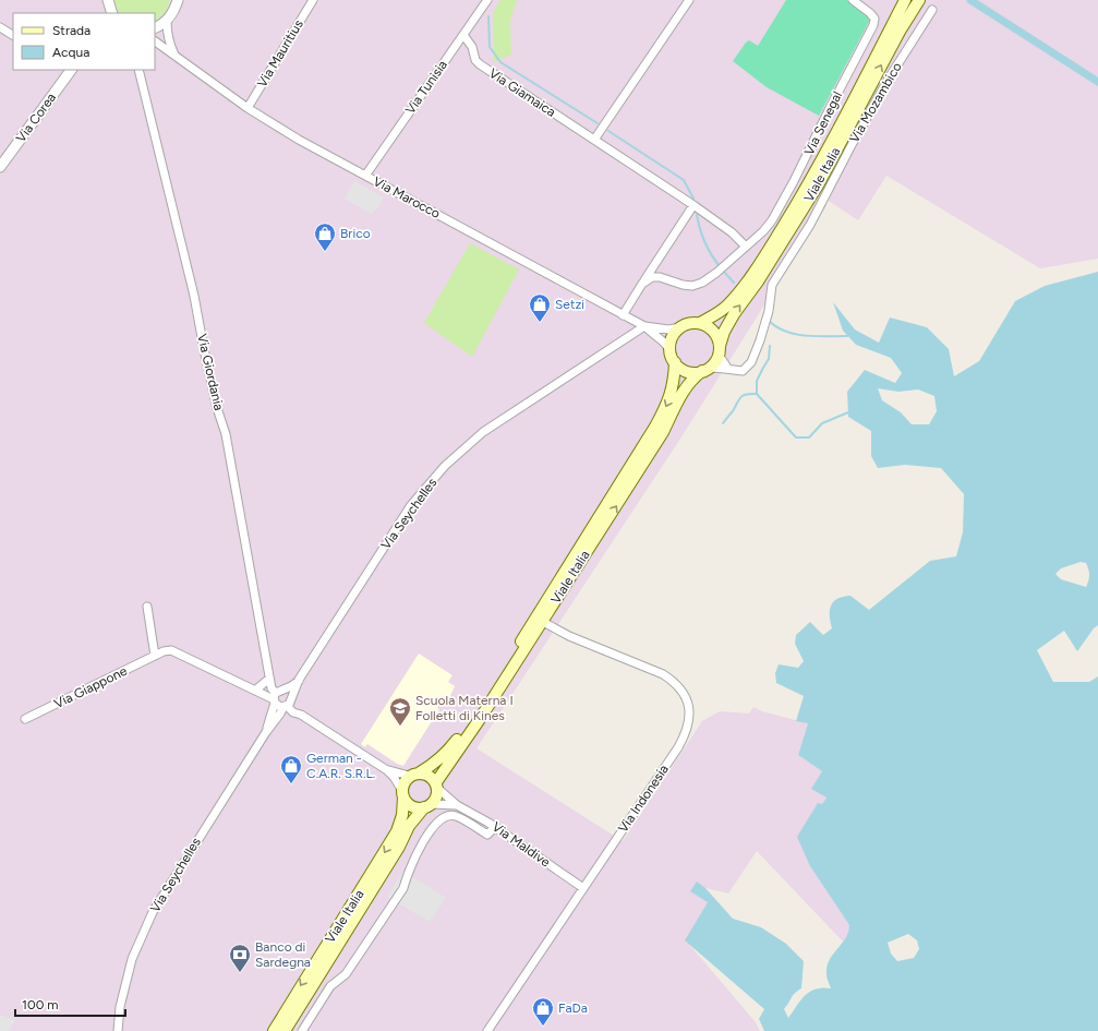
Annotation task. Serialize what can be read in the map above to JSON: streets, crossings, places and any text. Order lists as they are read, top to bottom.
{
  "streets": {
    "main road": ["Viale Italia"],
    "street": [
      "Via Mauritius",
      "Via Tunisia",
      "Via Giamaica",
      "Via Mozambico",
      "Via Corea",
      "Via Senegal",
      "Via Marocco",
      "Via Giordania",
      "Via Seychelles",
      "Via Giappone",
      "Via Indonesia",
      "Via Maldive"
    ]
  },
  "crossings": [
    ["Via Mauritius", "Via Marocco"],
    ["Via Tunisia", "Via Giamaica"],
    ["Via Tunisia", "Via Marocco"],
    ["Via Mozambico", "Viale Italia"],
    ["Via Mozambico", "Via Marocco"],
    ["Viale Italia", "Via Marocco"],
    ["Viale Italia", "Via Indonesia"],
    ["Viale Italia", "Via Maldive"],
    ["Via Marocco", "Via Seychelles"],
    ["Via Giordania", "Via Seychelles"],
    ["Via Giordania", "Via Giappone"],
    ["Via Seychelles", "Via Giappone"],
    ["Via Indonesia", "Via Maldive"]
  ],
  "places": {
    "shop": [
      "Brico",
      "Setzi",
      "German - C.A.R. S.R.L.",
      "FaDa"
    ],
    "school or university": ["Scuola Materna I Folletti di Kines"],
    "bank": ["Banco di Sardegna"]
  },
  "legend": ["Strada", "Acqua"],
  "scale_bar": "100 m"
}
